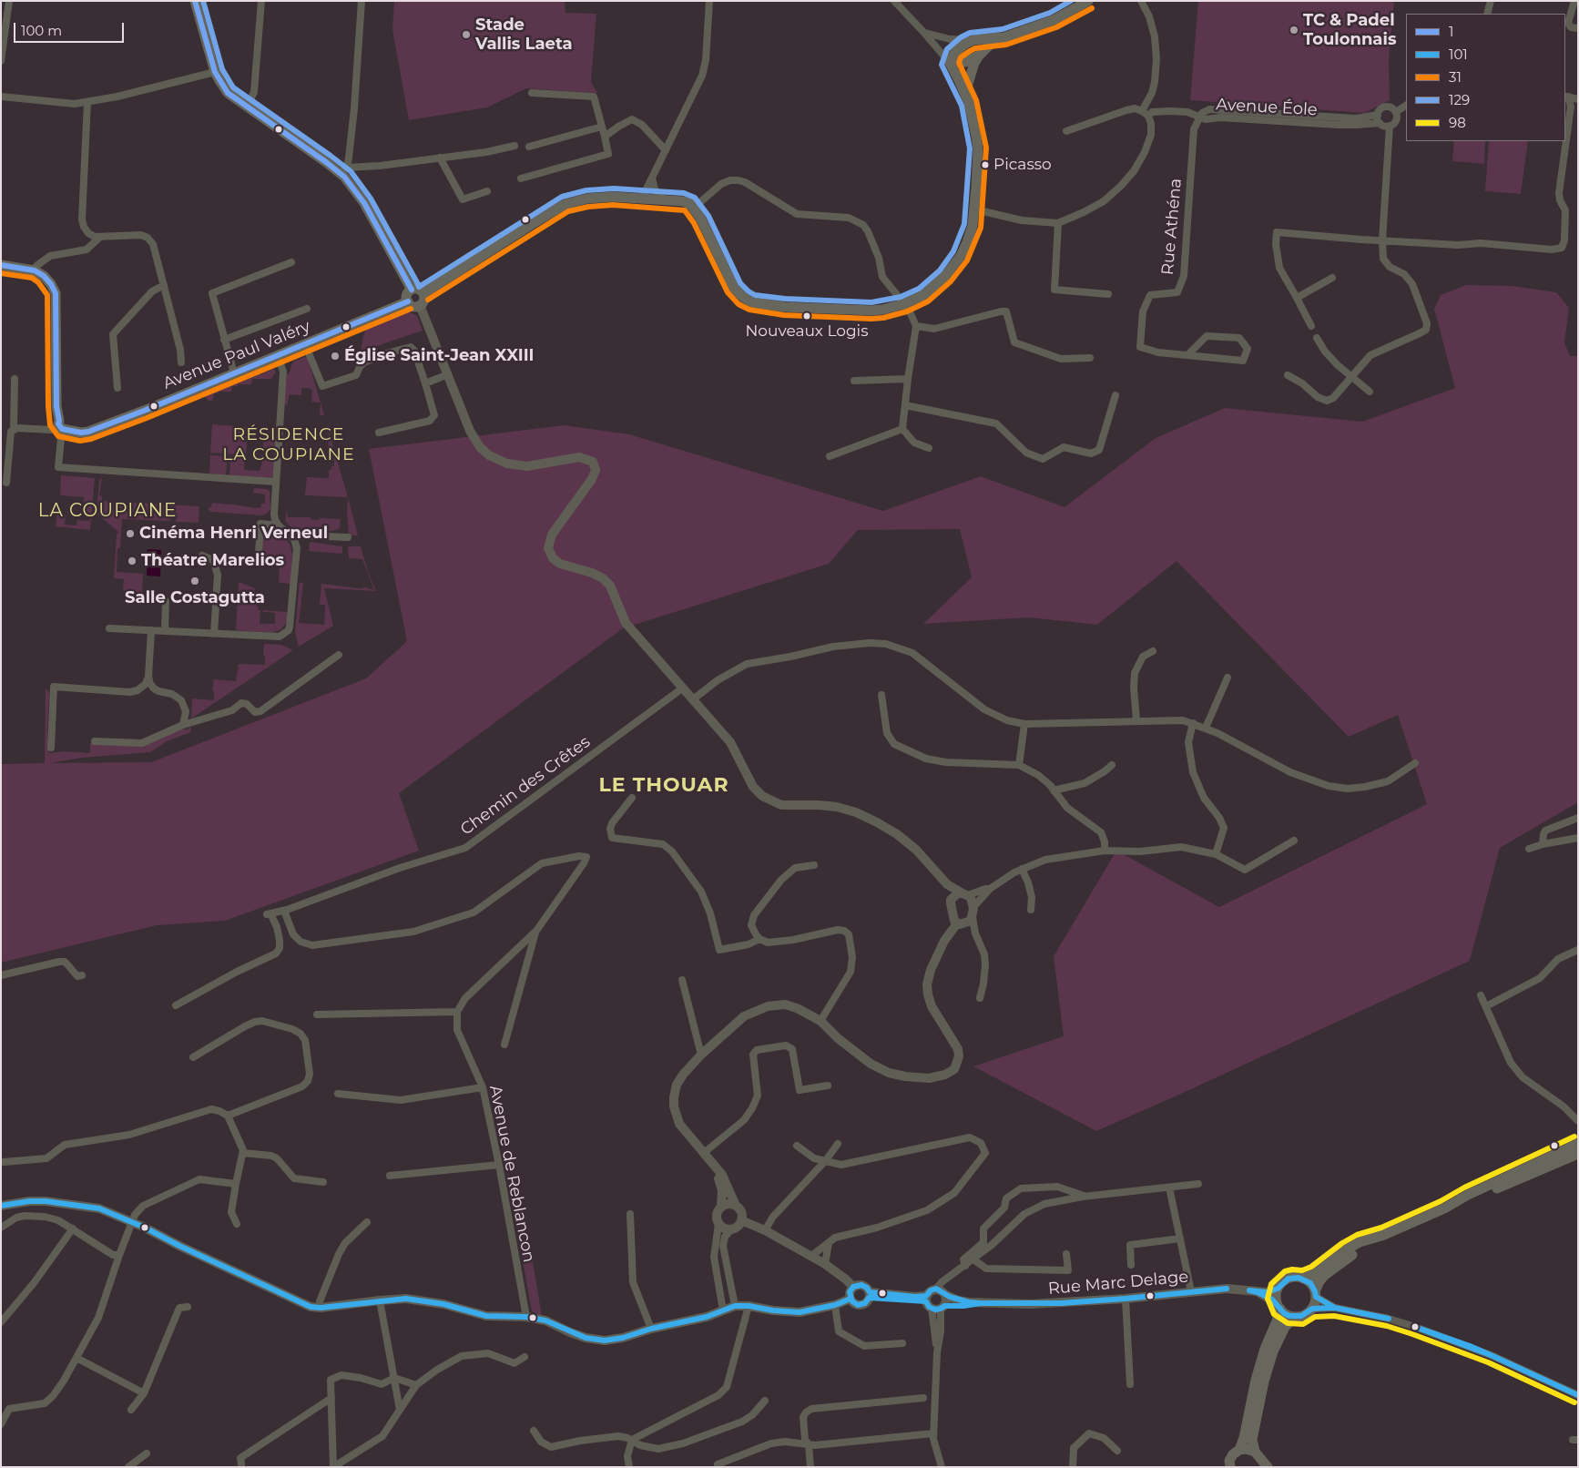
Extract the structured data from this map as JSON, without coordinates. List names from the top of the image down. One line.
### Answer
{"streets":{"main road":["Avenue Paul Valéry"],"street":["Avenue Éole","Rue Athéna","Chemin des Crêtes","Avenue de Reblancon","Rue Marc Delage"]},"crossings":[["Avenue Éole","Rue Athéna"]],"districts":["RÉSIDENCE LA COUPIANE","LA COUPIANE","LE THOUAR"],"places":["TC & Padel Toulonnais","Stade Vallis Laeta","Picasso","Nouveaux Logis","Église Saint-Jean XXIII","Cinéma Henri Verneul","Théatre Marelios","Salle Costagutta"],"lines":["transit line 1","transit line 129","transit line 31","transit line 98","transit line 101"],"legend":["1","101","31","129","98"],"scale_bar":"100 m"}
